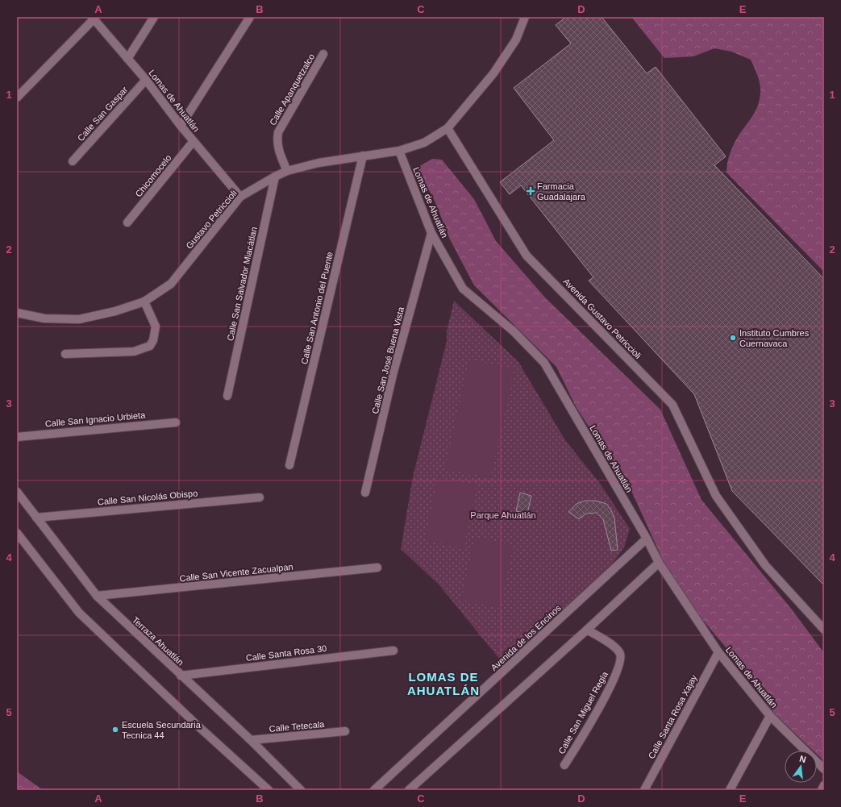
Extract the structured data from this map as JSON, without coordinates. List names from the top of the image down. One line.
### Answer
{"streets":{"street":["Calle Apanquetzalco","Lomas de Ahuatlán","Calle San Gaspar","Chicomocelo","Gustavo Petriccioli","Calle San Salvador Miacátlan","Calle San Antonio del Puente","Avenida Gustavo Petriccioli","Calle San José Buena Vista","Calle San Ignacio Urbieta","Calle San Nicolás Obispo","Calle San Vicente Zacualpan","Avenida de los Encinos","Terraza Ahuatlán","Calle Santa Rosa 30","Calle San Miguel Regla","Calle Santa Rosa Xajay","Calle Tetecala"]},"crossings":[["Calle Apanquetzalco","Gustavo Petriccioli"],["Lomas de Ahuatlán","Calle San Gaspar"],["Lomas de Ahuatlán","Chicomocelo"],["Lomas de Ahuatlán","Gustavo Petriccioli"],["Lomas de Ahuatlán","Calle San José Buena Vista"],["Lomas de Ahuatlán","Avenida de los Encinos"],["Lomas de Ahuatlán","Calle Santa Rosa Xajay"],["Gustavo Petriccioli","Calle San Salvador Miacátlan"],["Gustavo Petriccioli","Calle San Antonio del Puente"],["Gustavo Petriccioli","Avenida Gustavo Petriccioli"],["Calle San Nicolás Obispo","Terraza Ahuatlán"],["Calle San Vicente Zacualpan","Terraza Ahuatlán"],["Terraza Ahuatlán","Calle Santa Rosa 30"],["Terraza Ahuatlán","Calle Tetecala"]],"districts":["LOMAS DE AHUATLÁN"],"parks":["Parque Ahuatlán"],"places":{"health":["Farmacia Guadalajara"],"other":["Instituto Cumbres Cuernavaca","Escuela Secundaria Tecnica 44"]},"north":"top","grid":{"columns":["A","B","C","D","E"],"rows":["1","2","3","4","5"]}}
